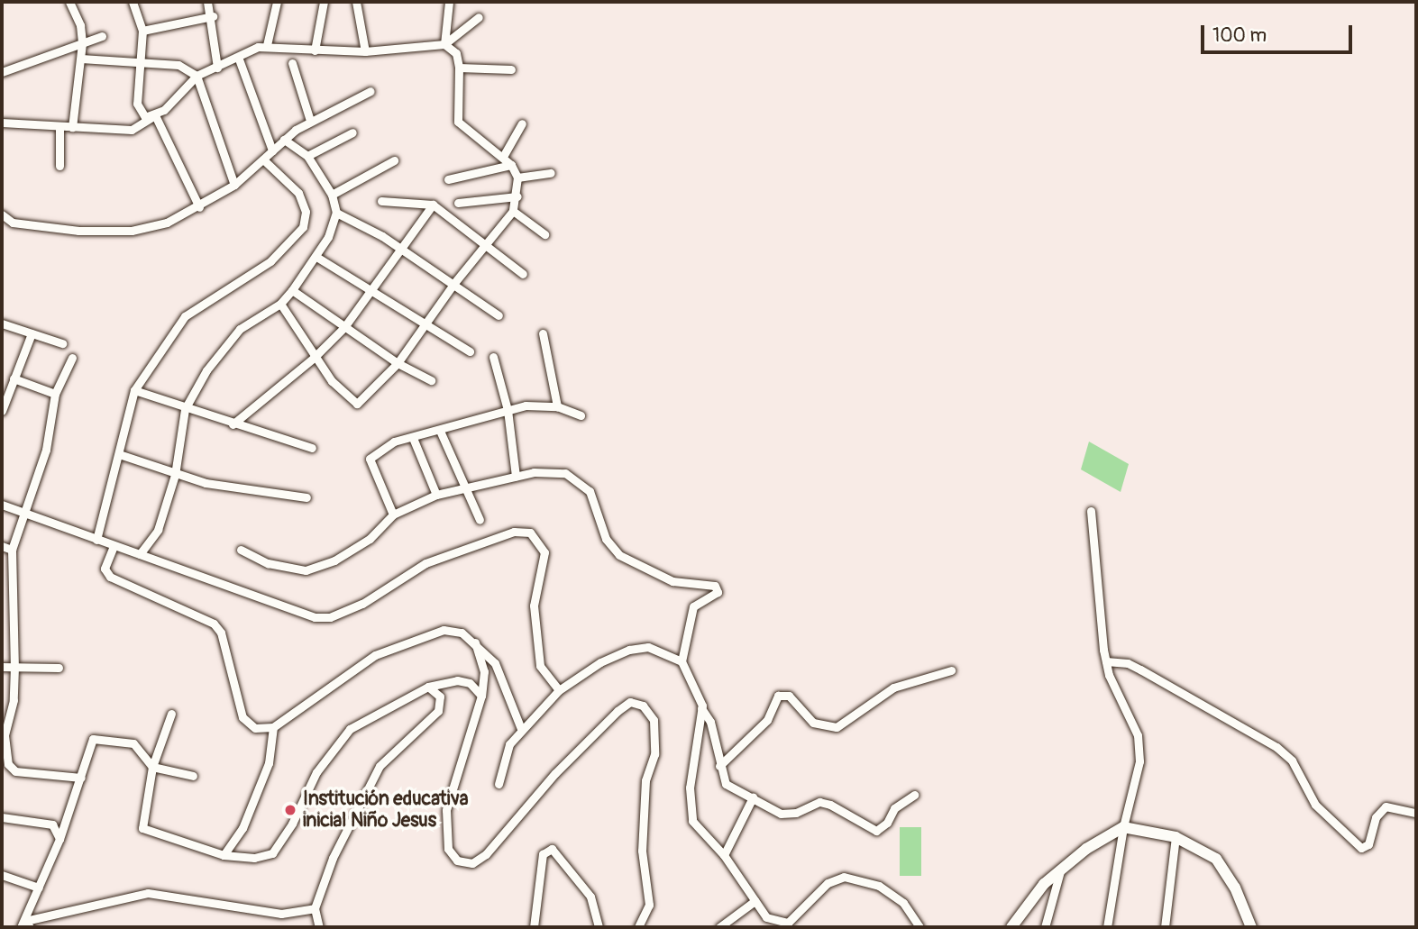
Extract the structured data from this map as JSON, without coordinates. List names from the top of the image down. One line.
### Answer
{"places":["Institución educativa inicial Niño Jesus"],"scale_bar":"100 m"}
